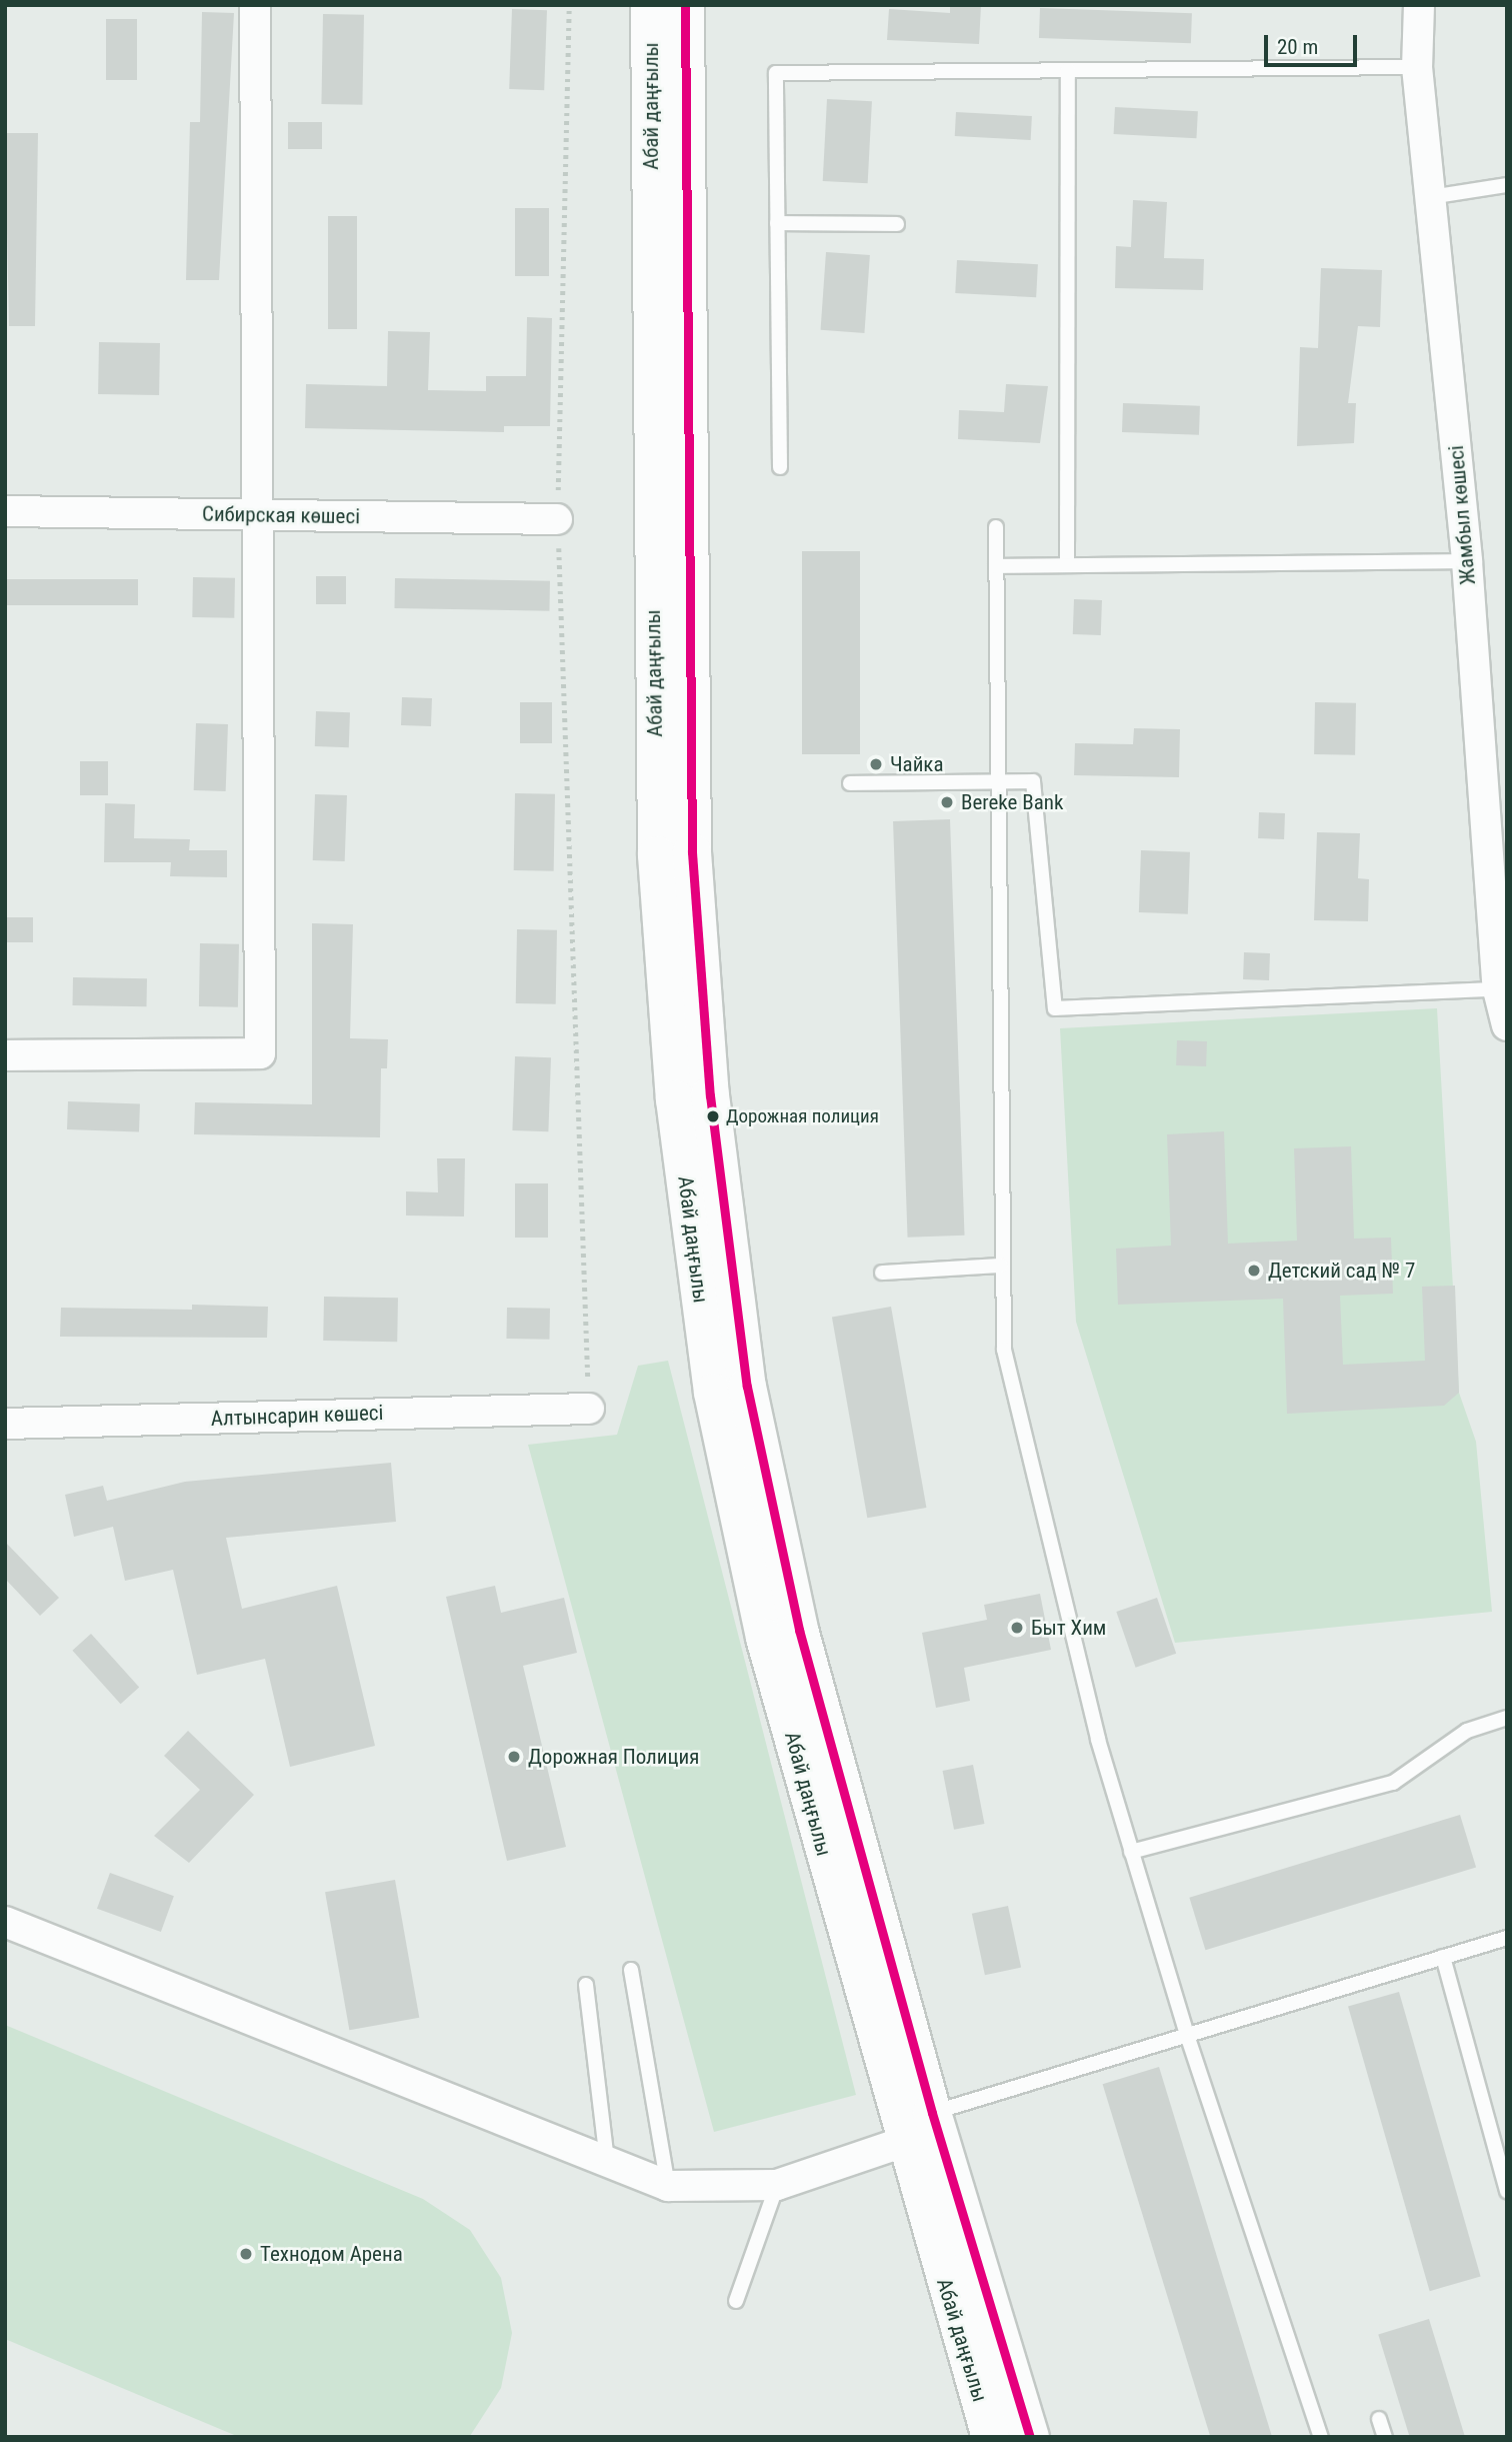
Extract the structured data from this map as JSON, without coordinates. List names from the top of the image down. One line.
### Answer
{"streets":{"main road":["Абай даңғылы"],"street":["Сибирская көшесі","Жамбыл көшесі","Алтынсарин көшесі"]},"places":["Чайка","Bereke Bank","Дорожная полиция","Детский сад № 7","Быт Хим","Дорожная Полиция","Технодом Арена"],"scale_bar":"20 m"}
